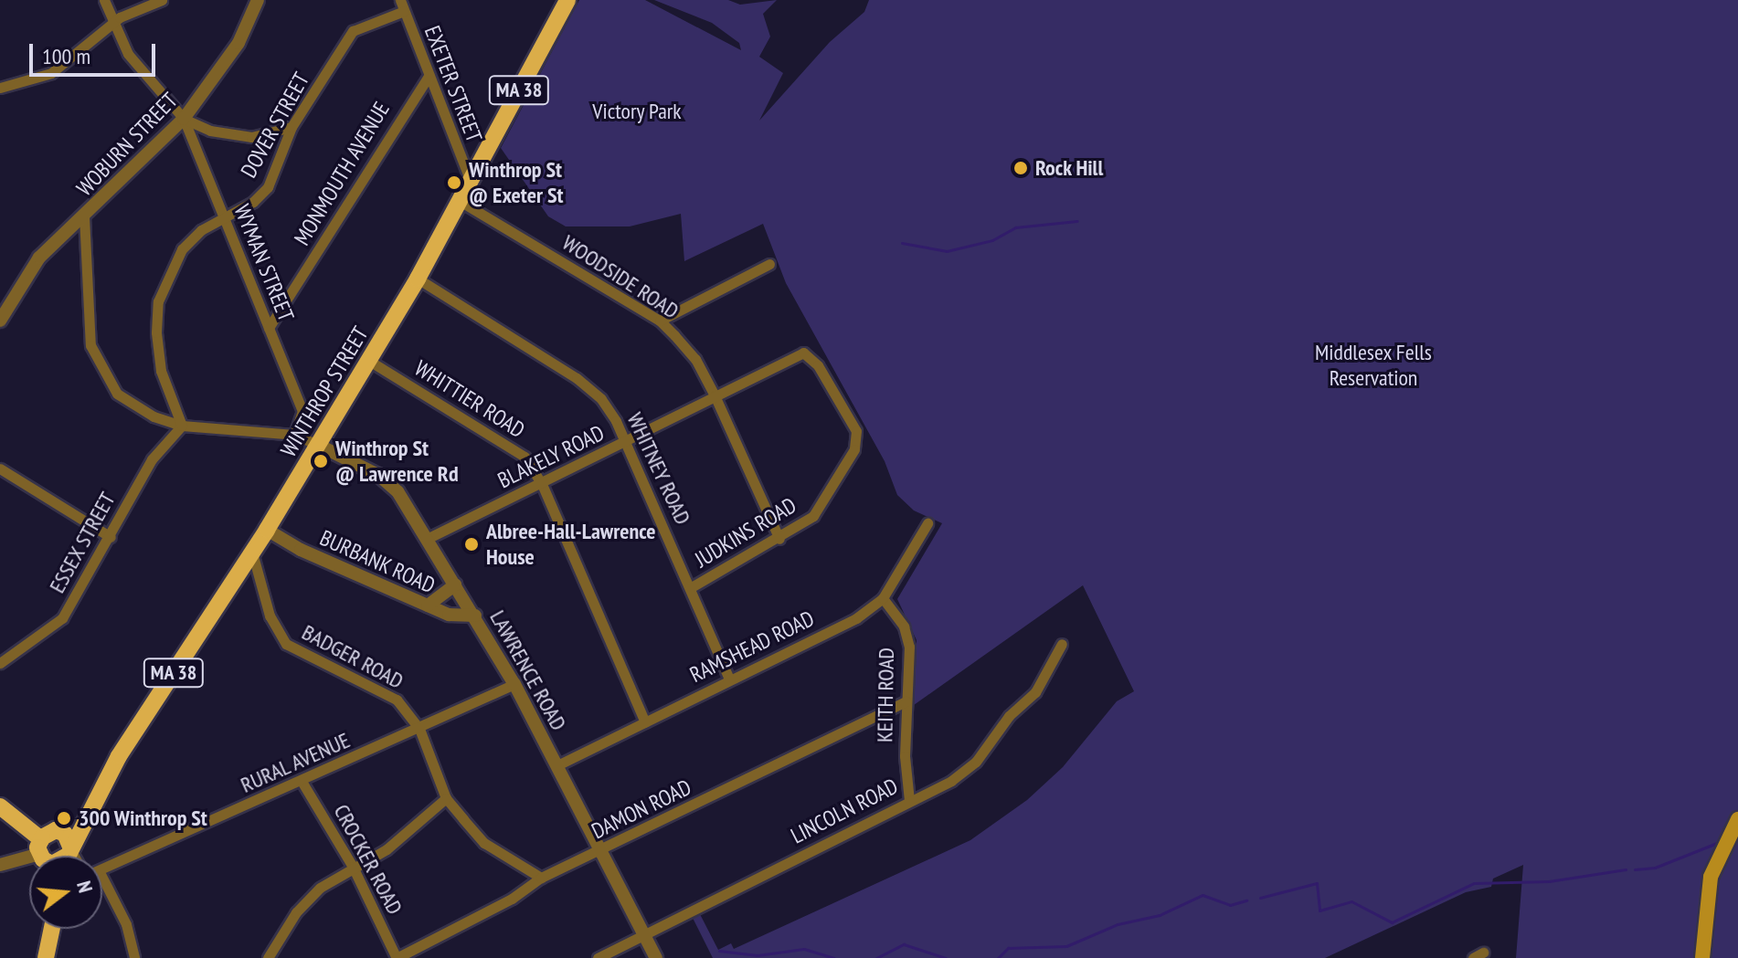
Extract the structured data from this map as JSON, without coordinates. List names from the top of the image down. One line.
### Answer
{"streets":{"main road":["MA 38","WINTHROP STREET"],"street":["EXETER STREET","DOVER STREET","WOBURN STREET","MONMOUTH AVENUE","WYMAN STREET","WOODSIDE ROAD","WHITTIER ROAD","BLAKELY ROAD","WHITNEY ROAD","JUDKINS ROAD","ESSEX STREET","BURBANK ROAD","RAMSHEAD ROAD","BADGER ROAD","LAWRENCE ROAD","KEITH ROAD","RURAL AVENUE","DAMON ROAD","LINCOLN ROAD","CROCKER ROAD"]},"crossings":[["EXETER STREET","DOVER STREET"],["EXETER STREET","MONMOUTH AVENUE"],["EXETER STREET","WINTHROP STREET"],["MA 38","WINTHROP STREET"],["DOVER STREET","WYMAN STREET"],["DOVER STREET","ESSEX STREET"],["WOBURN STREET","WYMAN STREET"],["MONMOUTH AVENUE","WYMAN STREET"],["WOODSIDE ROAD","WINTHROP STREET"],["WOODSIDE ROAD","BLAKELY ROAD"],["WOODSIDE ROAD","JUDKINS ROAD"],["WINTHROP STREET","WHITTIER ROAD"],["WINTHROP STREET","WHITNEY ROAD"],["WINTHROP STREET","BURBANK ROAD"],["WINTHROP STREET","BADGER ROAD"],["WINTHROP STREET","LAWRENCE ROAD"],["WHITTIER ROAD","BLAKELY ROAD"],["WHITTIER ROAD","RAMSHEAD ROAD"],["BLAKELY ROAD","WHITNEY ROAD"],["BLAKELY ROAD","JUDKINS ROAD"],["BLAKELY ROAD","LAWRENCE ROAD"],["WHITNEY ROAD","JUDKINS ROAD"],["WHITNEY ROAD","RAMSHEAD ROAD"],["BURBANK ROAD","LAWRENCE ROAD"],["RAMSHEAD ROAD","LAWRENCE ROAD"],["RAMSHEAD ROAD","KEITH ROAD"],["BADGER ROAD","RURAL AVENUE"],["BADGER ROAD","DAMON ROAD"],["LAWRENCE ROAD","RURAL AVENUE"],["LAWRENCE ROAD","DAMON ROAD"],["LAWRENCE ROAD","LINCOLN ROAD"],["KEITH ROAD","DAMON ROAD"],["KEITH ROAD","LINCOLN ROAD"],["RURAL AVENUE","CROCKER ROAD"],["DAMON ROAD","CROCKER ROAD"]],"parks":["Victory Park","Middlesex Fells Reservation"],"places":["Rock Hill","Winthrop St @ Exeter St","Winthrop St @ Lawrence Rd","Albree-Hall-Lawrence House","300 Winthrop St"],"scale_bar":"100 m","north":"right"}
